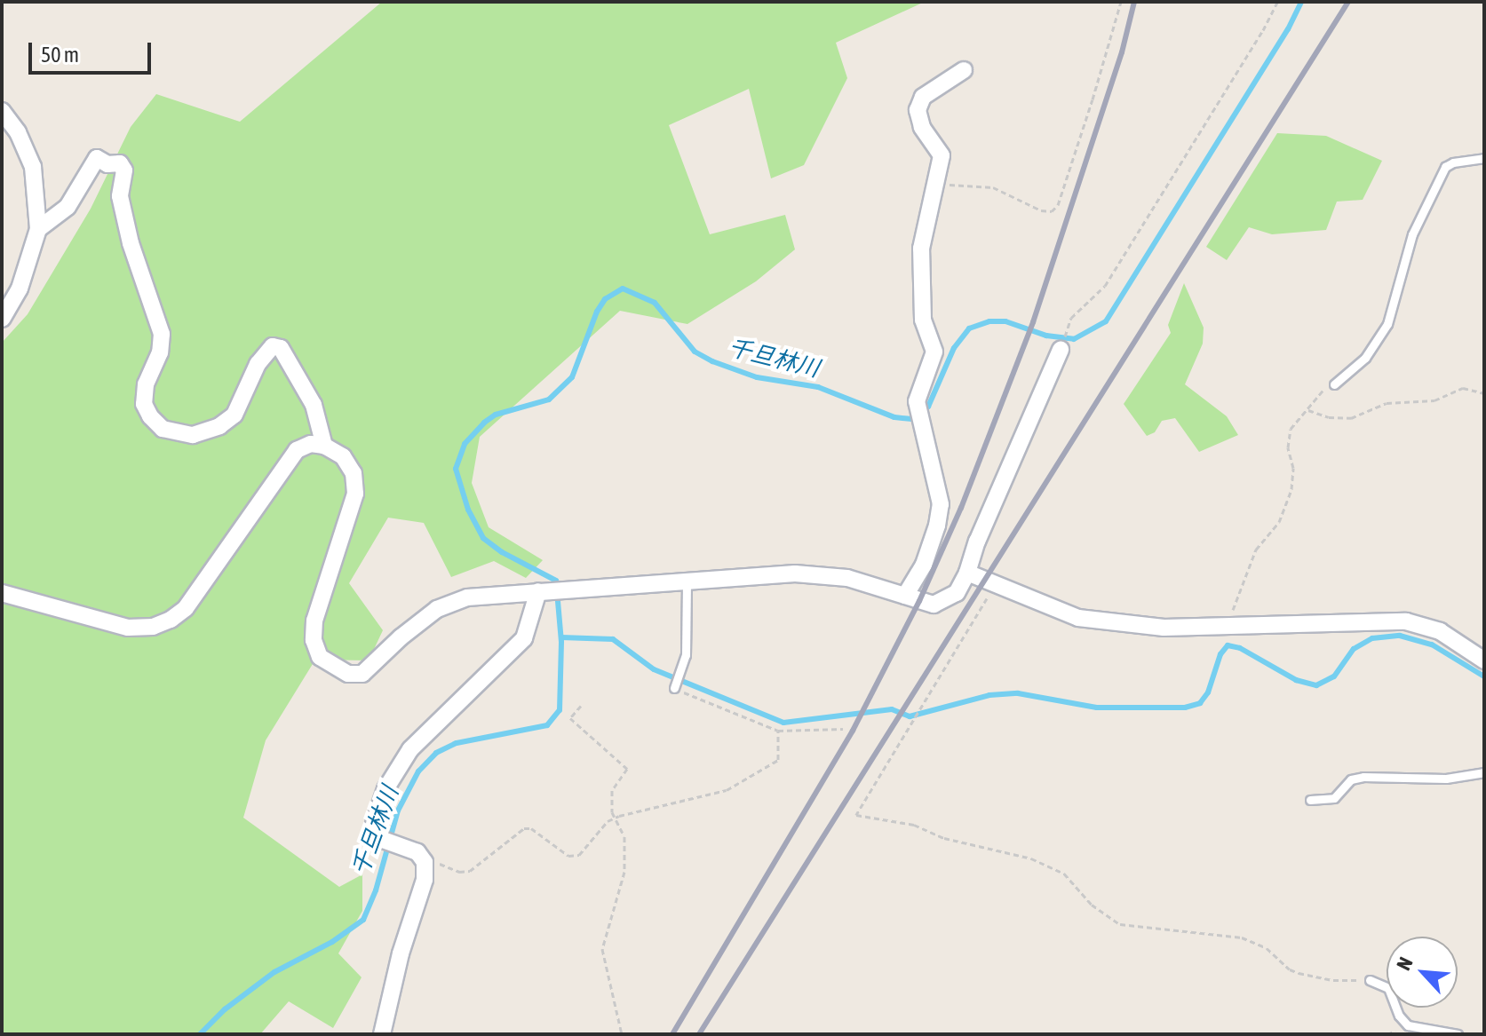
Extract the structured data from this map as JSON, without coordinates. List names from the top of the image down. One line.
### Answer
{"water":["千旦林川"],"scale_bar":"50 m","north":"top left"}
